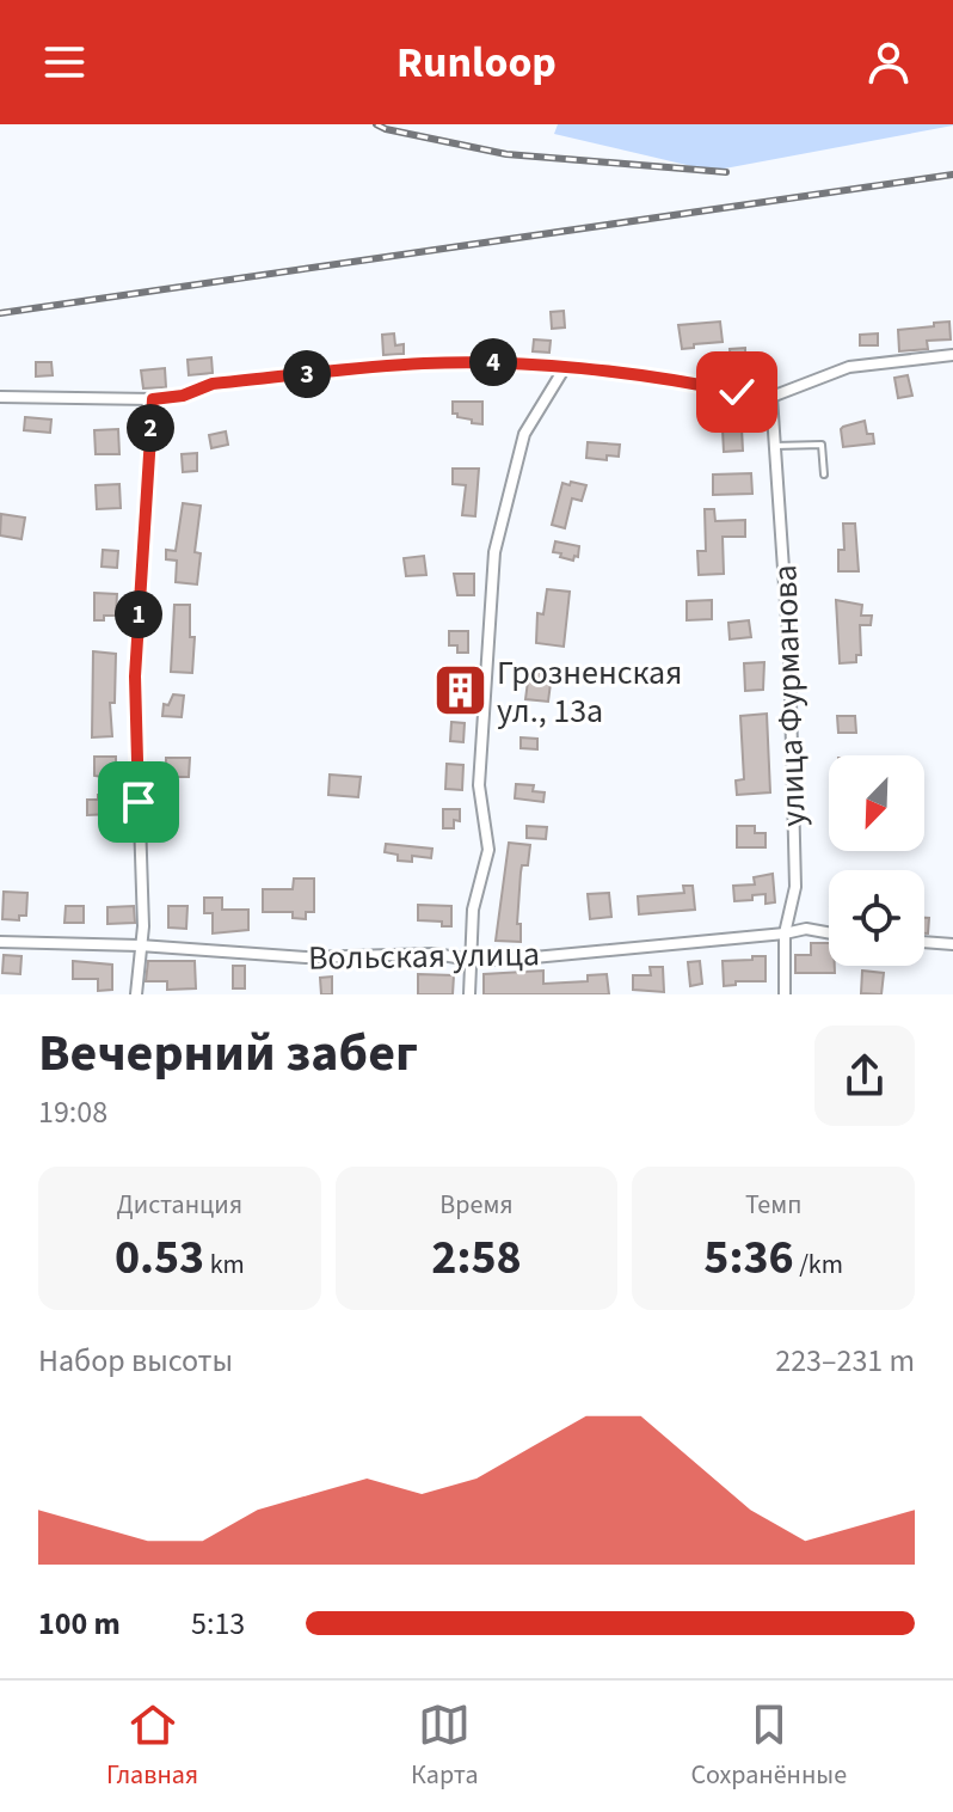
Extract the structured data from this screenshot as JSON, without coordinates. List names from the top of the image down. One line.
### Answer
{"streets":{"street":["улица Фурманова","Вольская улица"]},"crossings":[["улица Фурманова","Вольская улица"]],"places":{"building":["Грозненская ул., 13а"]},"north":"bottom left","page":{"header":"Runloop","pins":["4","3","2","1"],"heading":["Вечерний забег","19:08"],"stats":[["Дистанция","0.53 km"],["Время","2:58"],["Темп","5:36 /km"]],"chart":["Набор высоты","223–231 m"],"list":[{"name":"100 m","note":"5:13"}],"tabs":["Главная","Карта","Сохранённые"]}}
